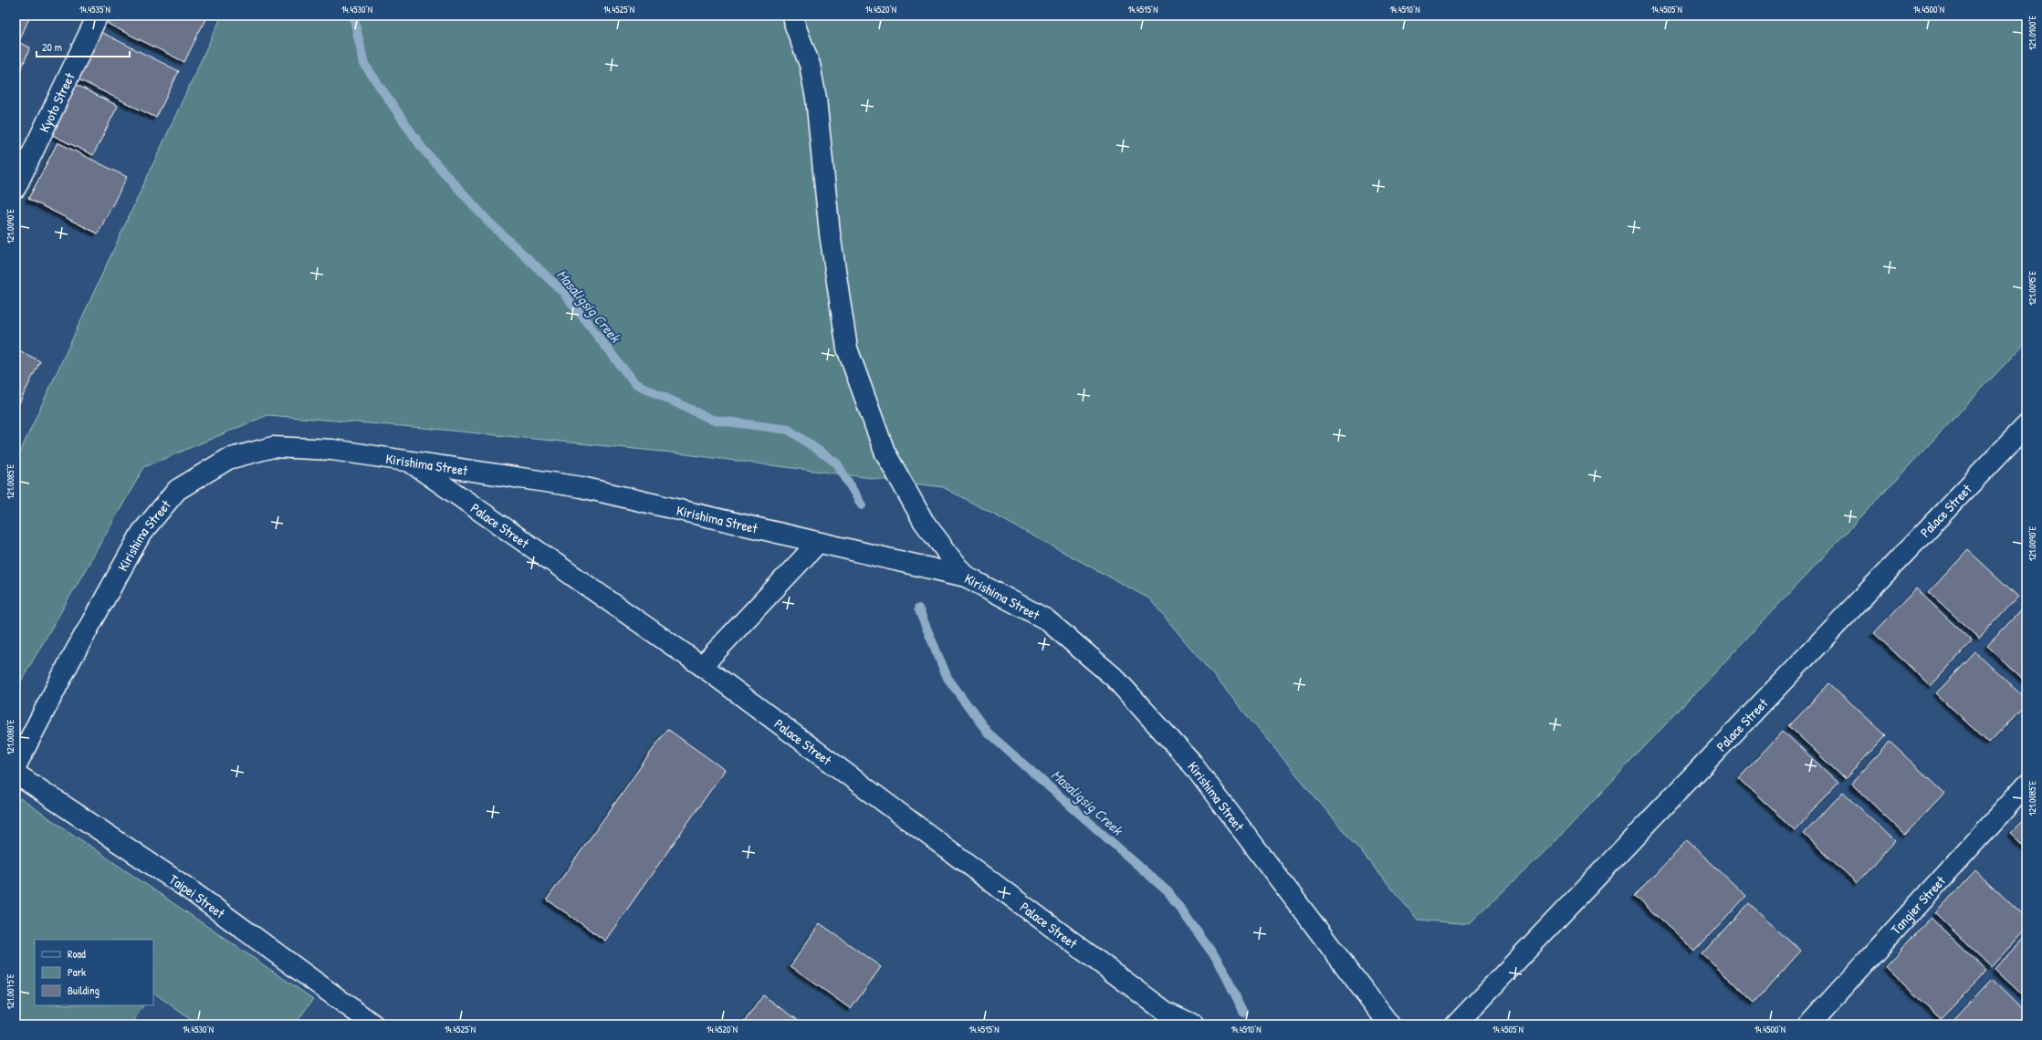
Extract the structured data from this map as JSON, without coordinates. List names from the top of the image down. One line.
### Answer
{"streets":{"street":["Kyoto Street","Kirishima Street","Palace Street","Taipei Street","Tangier Street"]},"crossings":[["Kirishima Street","Palace Street"]],"water":["Masaligsig Creek"],"legend":["Road","Park","Building"],"scale_bar":"20 m","coordinates":["14.4535°N","14.4530°N","14.4525°N","14.4520°N","14.4515°N","14.4510°N","14.4505°N","14.4500°N","121.0100°E","121.0090°E","121.0095°E","121.0085°E","121.0080°E","121.0075°E"]}
